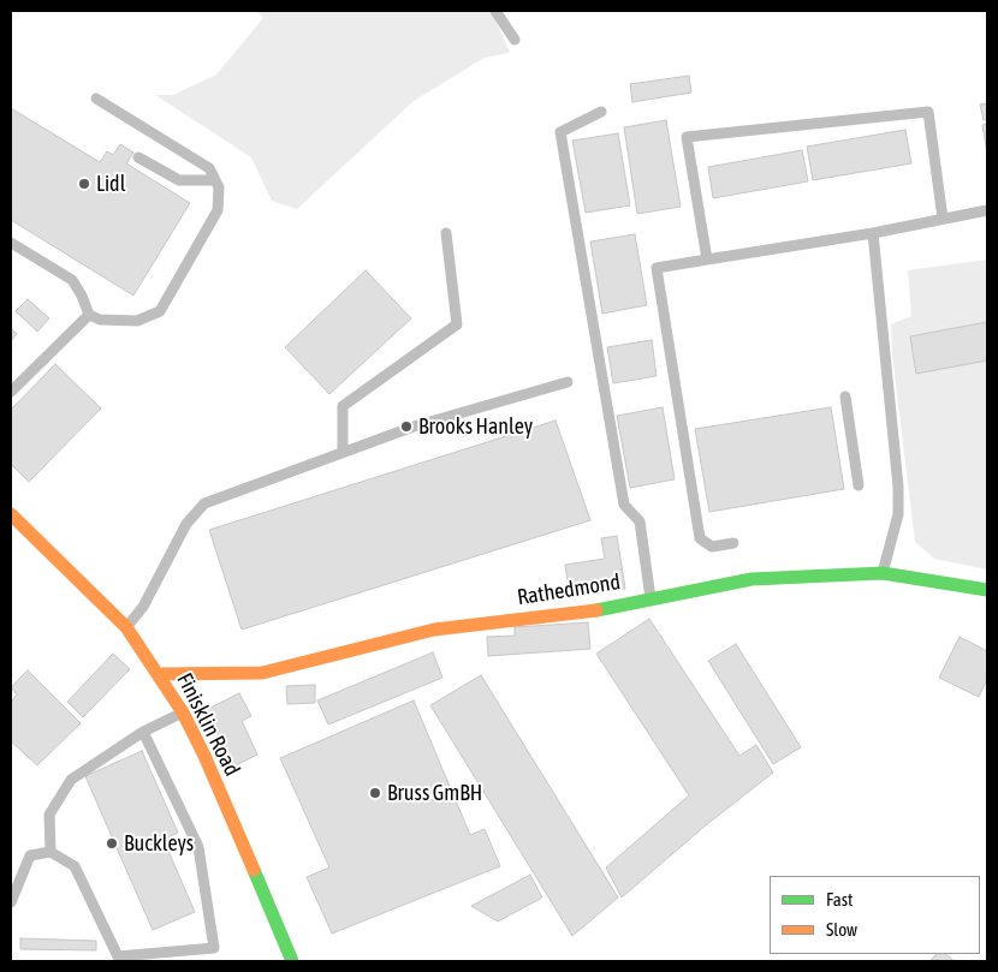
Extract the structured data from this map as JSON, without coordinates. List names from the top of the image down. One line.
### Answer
{"streets":{"street":["Rathedmond","Finisklin Road"]},"crossings":[["Rathedmond","Finisklin Road"]],"places":["Lidl","Brooks Hanley","Bruss GmBH","Buckleys"],"legend":["Fast","Slow"]}
